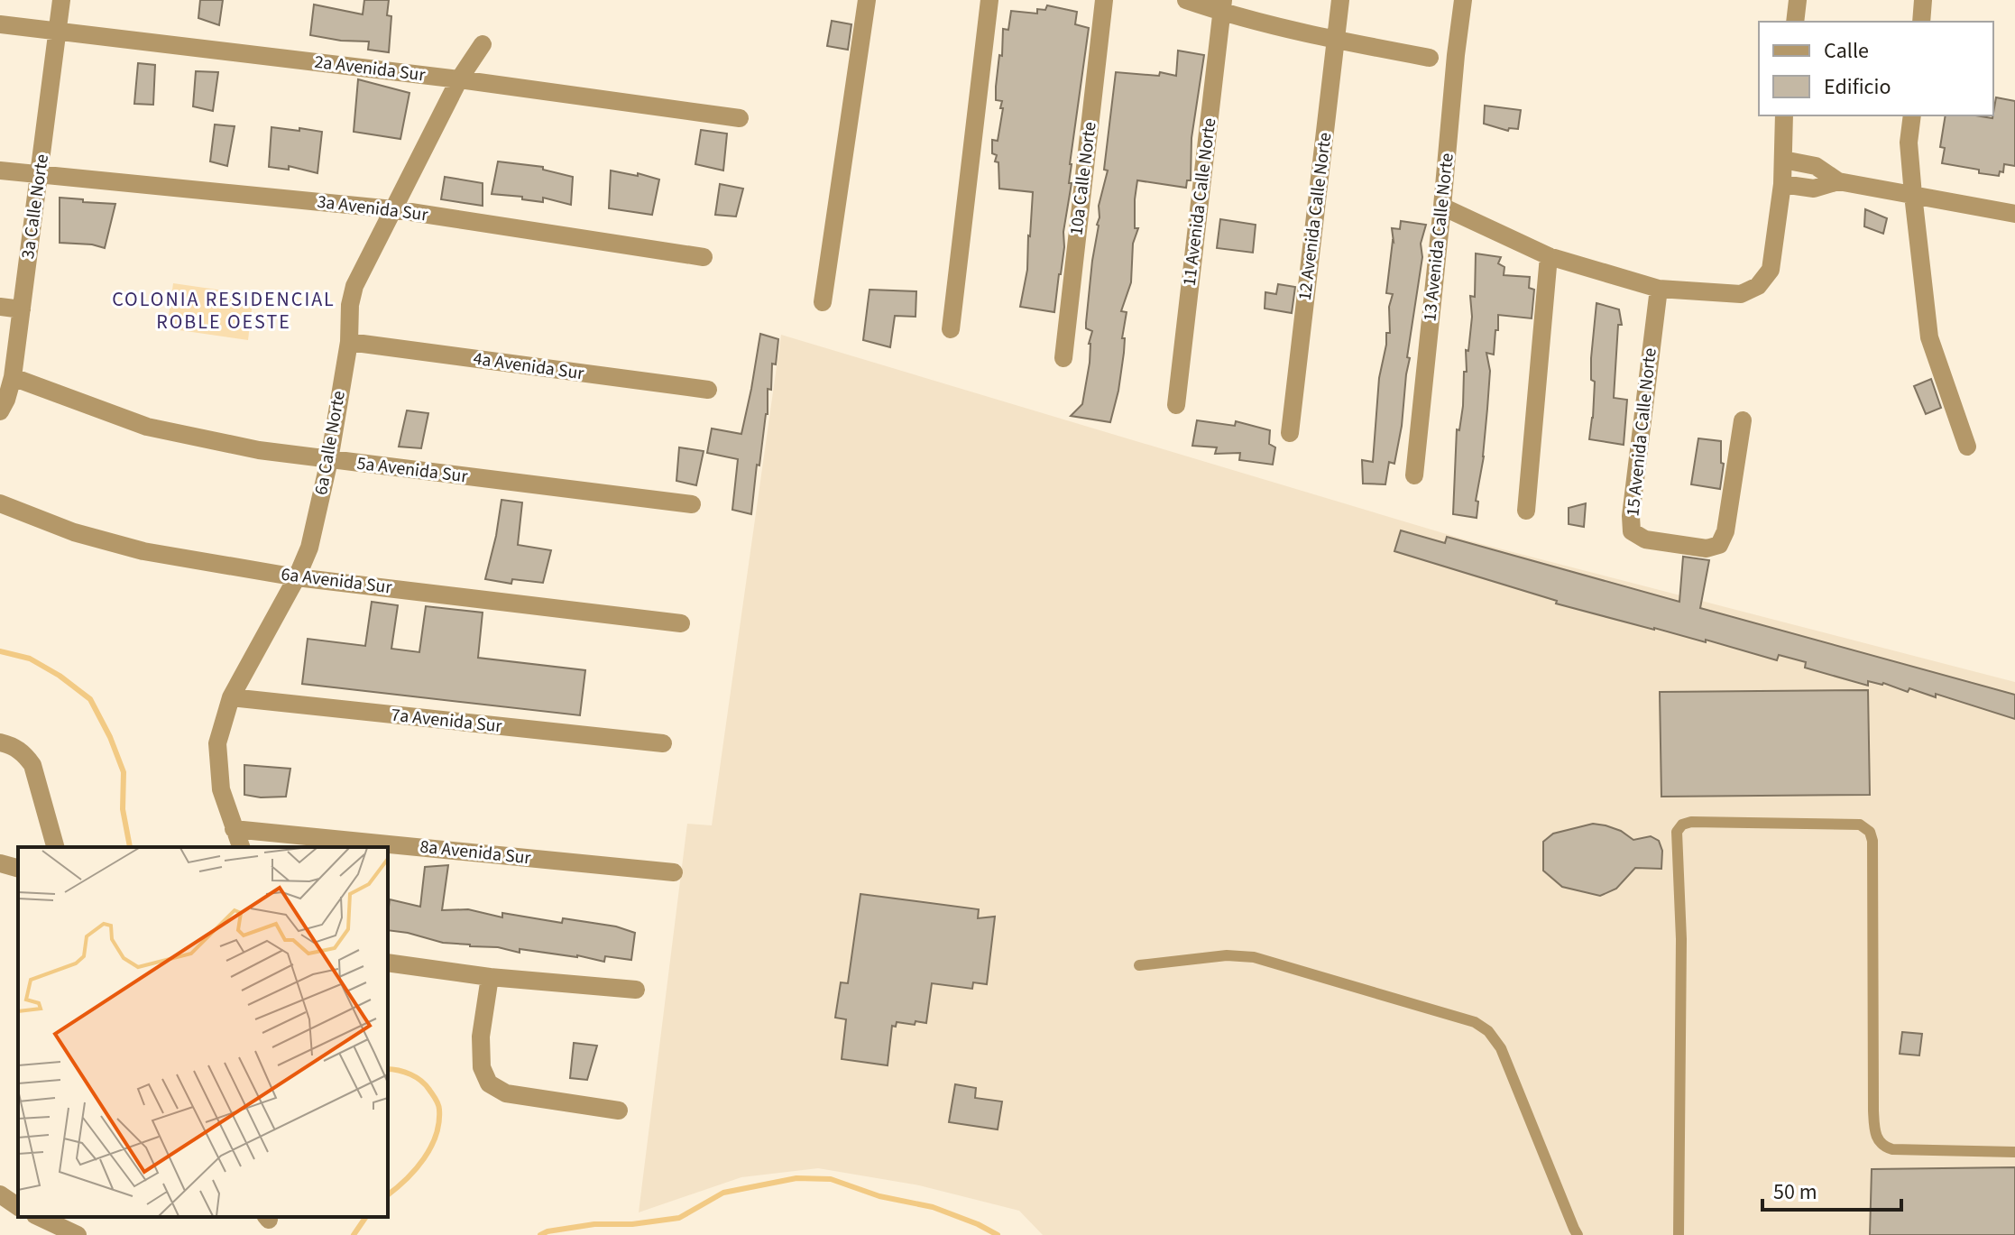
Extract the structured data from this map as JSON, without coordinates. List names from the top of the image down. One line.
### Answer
{"streets":{"street":["2a Avenida Sur","10a Calle Norte","11 Avenida Calle Norte","3a Calle Norte","3a Avenida Sur","12 Avenida Calle Norte","13 Avenida Calle Norte","4a Avenida Sur","15 Avenida Calle Norte","6a Calle Norte","5a Avenida Sur","6a Avenida Sur","7a Avenida Sur","8a Avenida Sur"]},"crossings":[["2a Avenida Sur","3a Calle Norte"],["2a Avenida Sur","6a Calle Norte"],["3a Calle Norte","3a Avenida Sur"],["3a Calle Norte","5a Avenida Sur"],["3a Avenida Sur","6a Calle Norte"],["4a Avenida Sur","6a Calle Norte"],["6a Calle Norte","5a Avenida Sur"],["6a Calle Norte","6a Avenida Sur"],["6a Calle Norte","7a Avenida Sur"],["6a Calle Norte","8a Avenida Sur"]],"districts":["COLONIA RESIDENCIAL ROBLE OESTE"],"legend":["Calle","Edificio"],"scale_bar":"50 m"}
